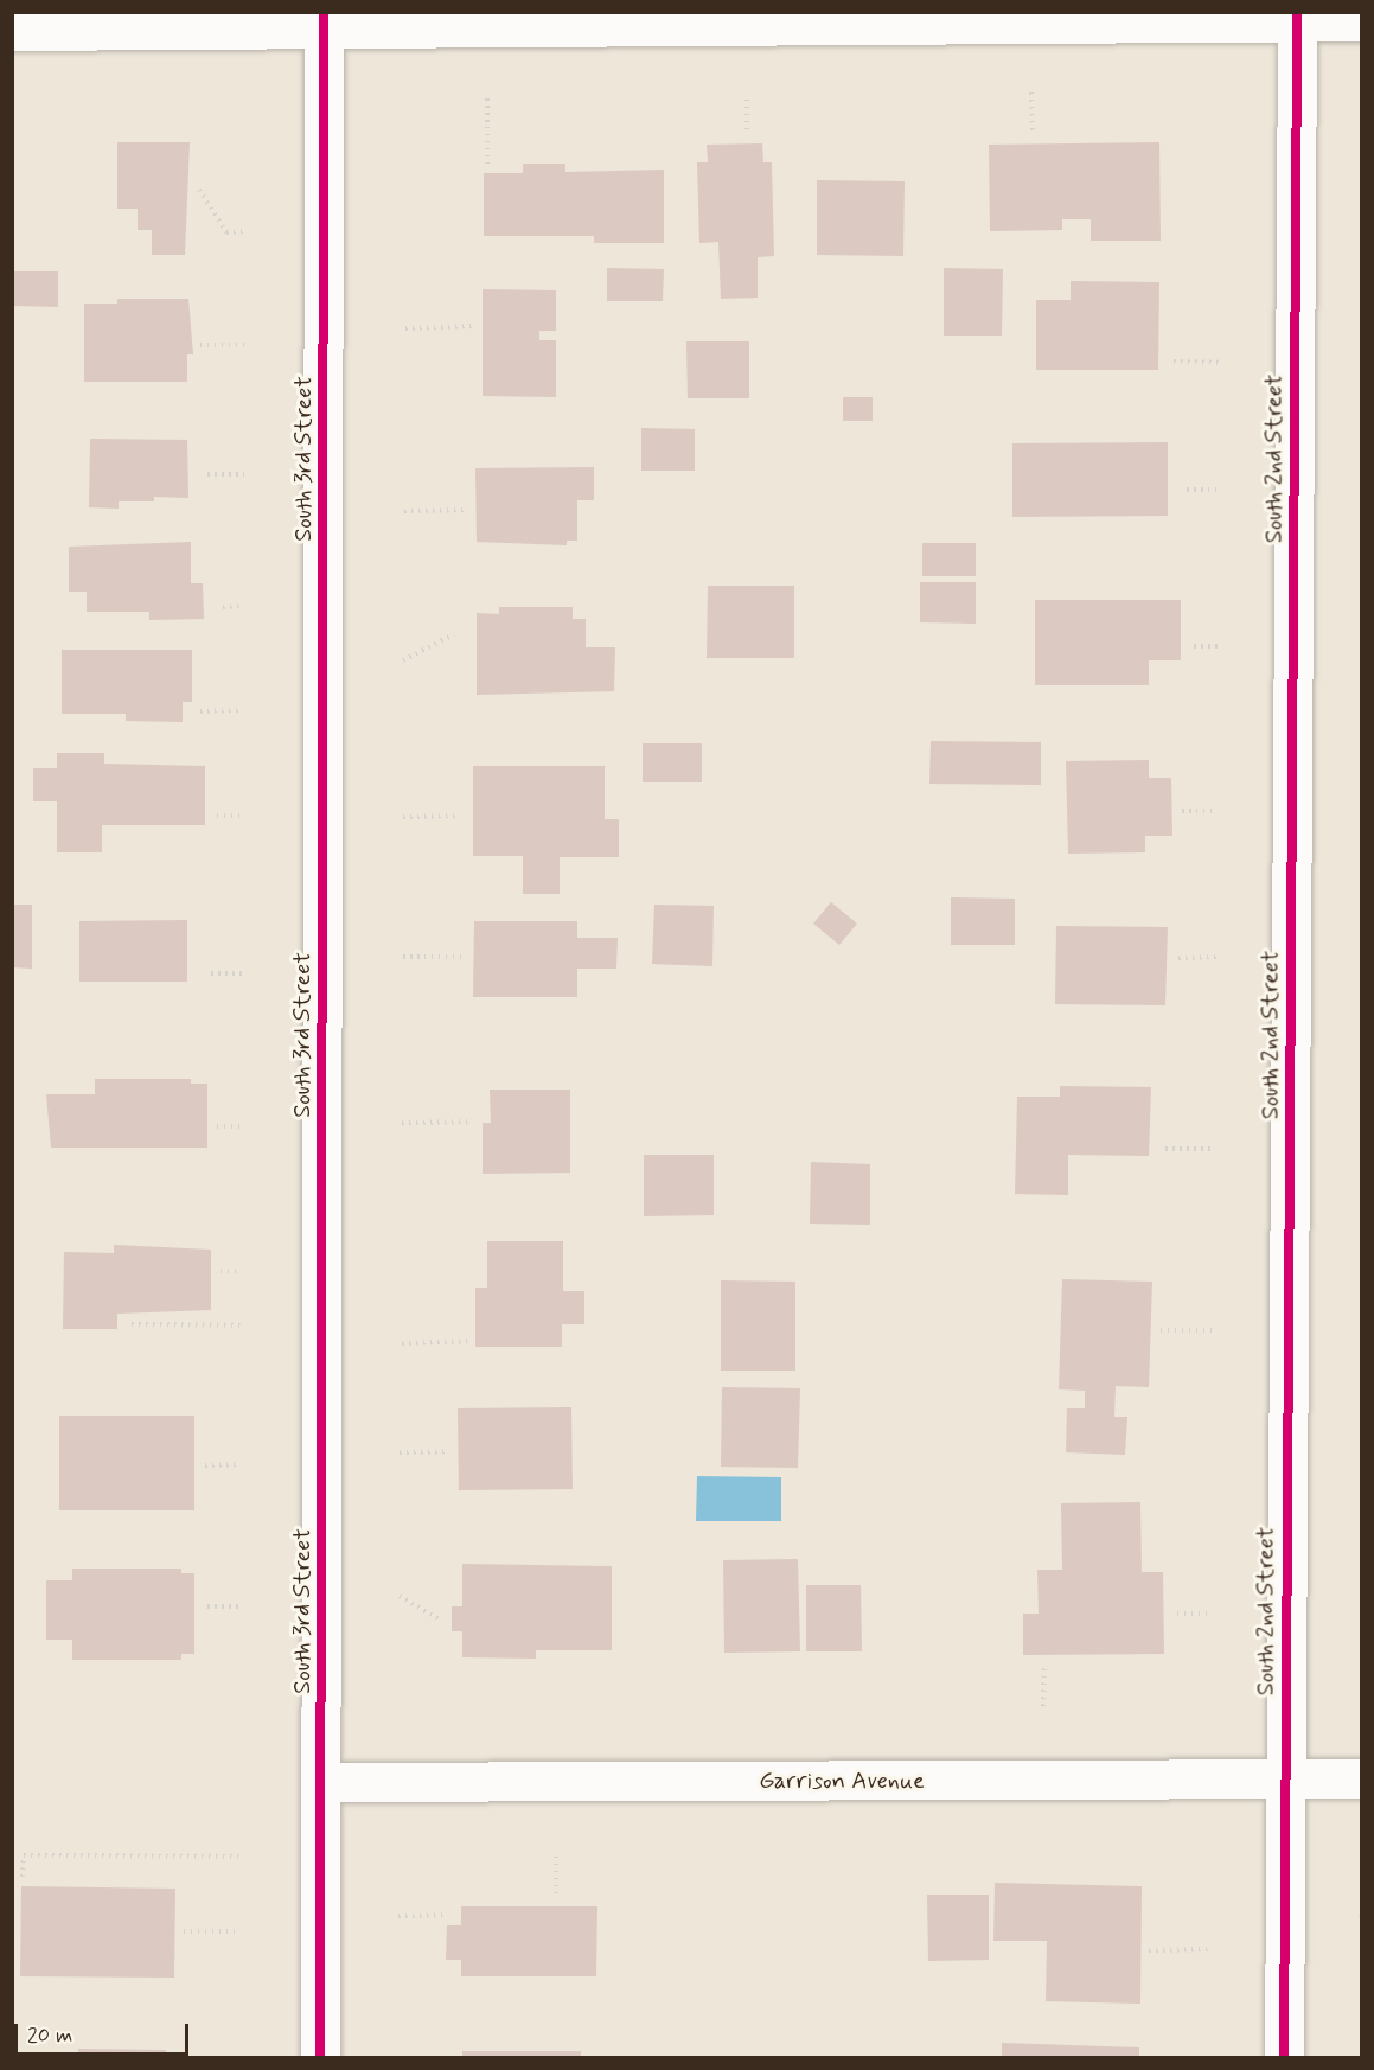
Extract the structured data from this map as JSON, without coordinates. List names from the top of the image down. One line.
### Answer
{"streets":{"street":["South 3rd Street","South 2nd Street","Garrison Avenue"]},"crossings":[["South 3rd Street","Garrison Avenue"],["South 2nd Street","Garrison Avenue"]],"scale_bar":"20 m"}
